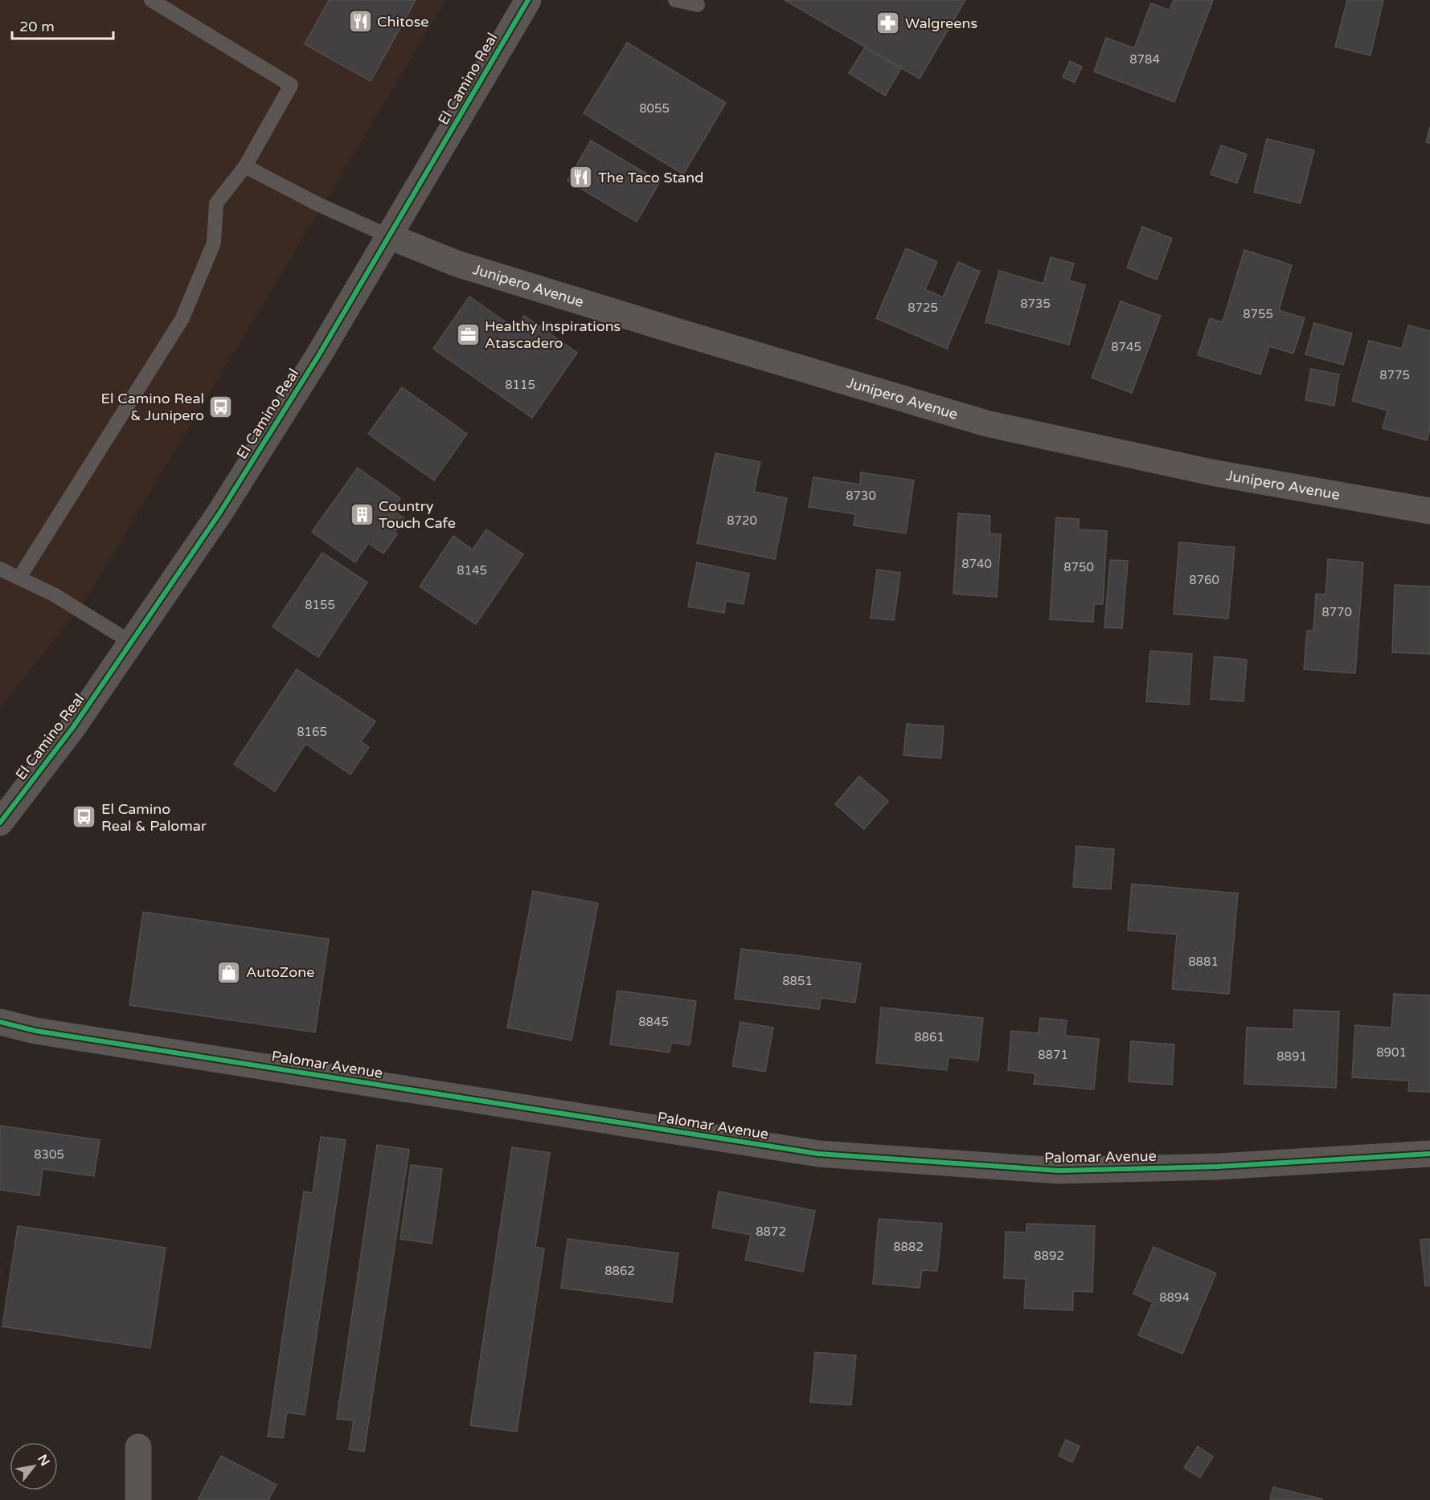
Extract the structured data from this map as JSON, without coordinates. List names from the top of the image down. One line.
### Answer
{"streets":{"street":["El Camino Real","Junipero Avenue","Palomar Avenue"]},"crossings":[["El Camino Real","Junipero Avenue"]],"places":{"restaurant":["Chitose","The Taco Stand"],"pharmacy":["Walgreens"],"office":["Healthy Inspirations Atascadero"],"bus stop":["El Camino Real & Junipero","El Camino Real & Palomar"],"building":["Country Touch Cafe"],"shop":["AutoZone"]},"house_numbers":["8784","8055","8735","8725","8755","8745","8775","8115","8730","8720","8740","8750","8145","8760","8155","8770","8165","8881","8851","8845","8861","8901","8871","8891","8305","8872","8882","8892","8862","8894"],"scale_bar":"20 m","north":"top right"}
